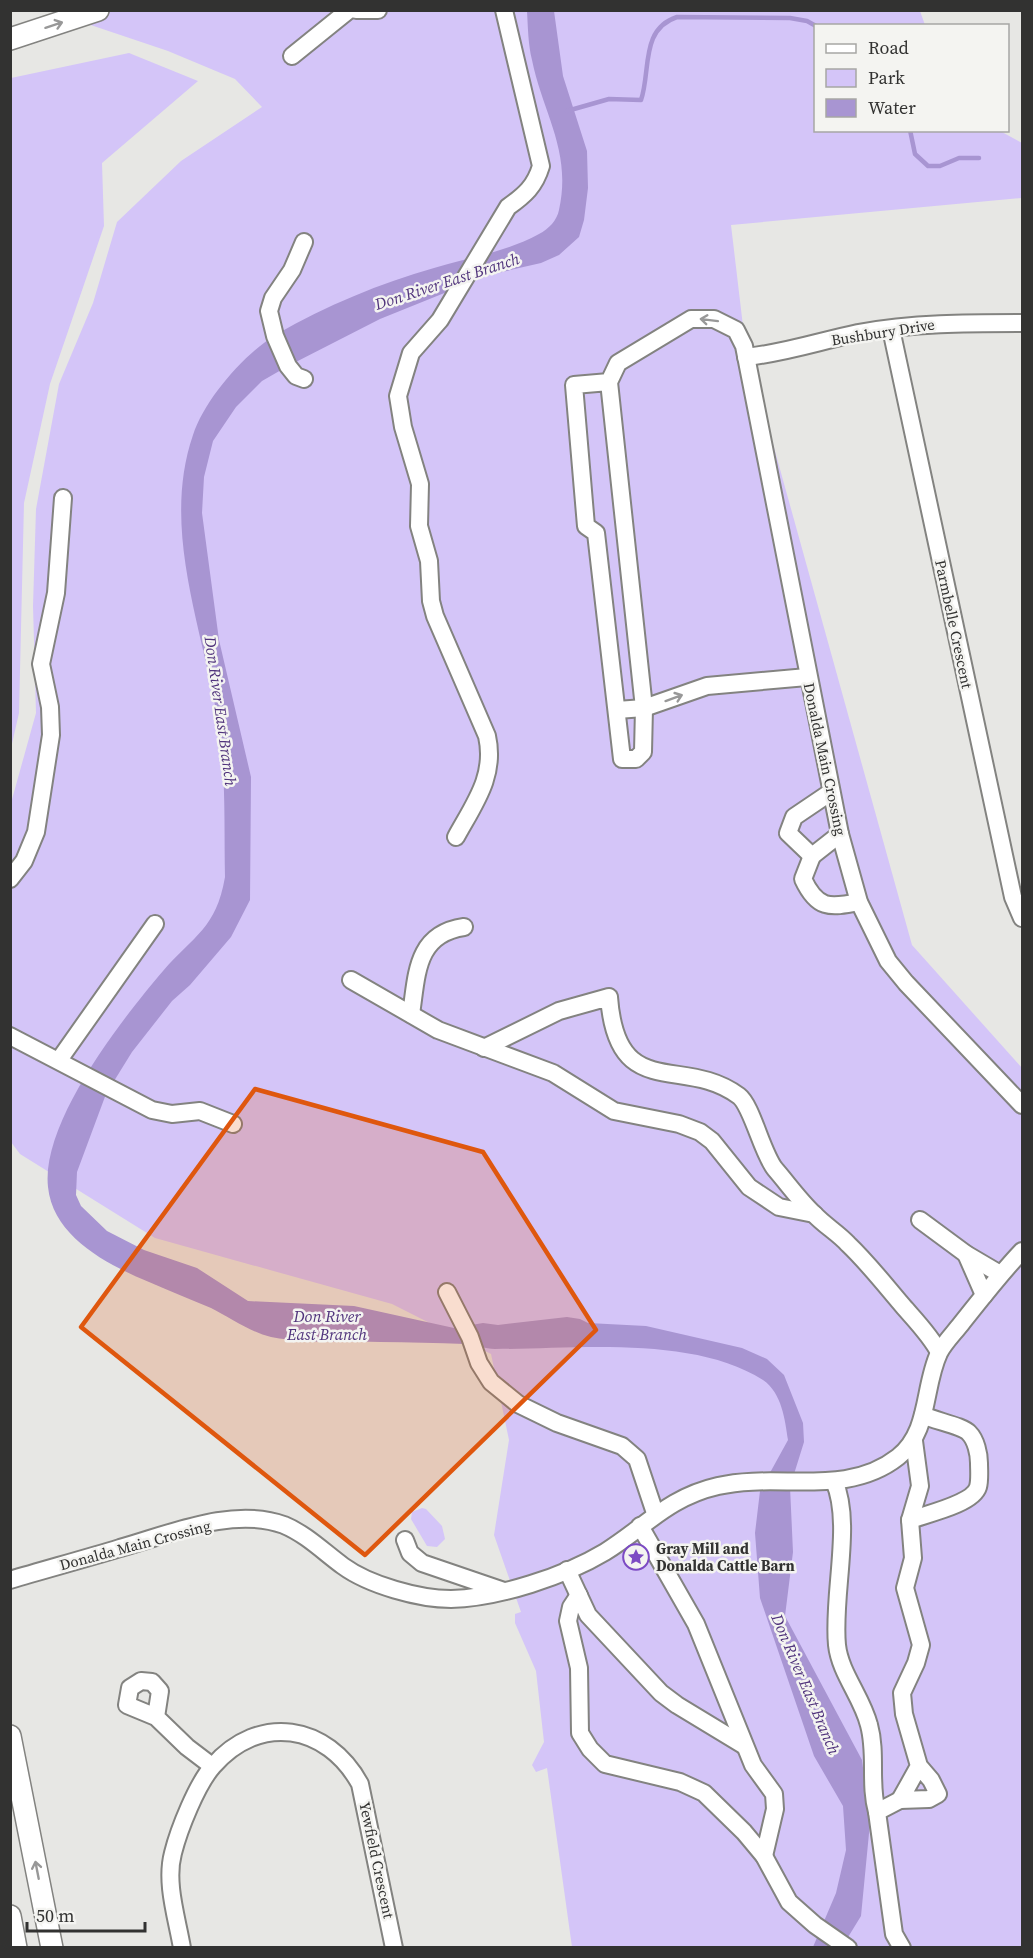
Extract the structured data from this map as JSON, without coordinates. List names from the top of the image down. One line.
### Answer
{"streets":{"street":["Bushbury Drive","Parmbelle Crescent","Donalda Main Crossing","Yewfield Crescent"]},"crossings":[["Bushbury Drive","Parmbelle Crescent"],["Bushbury Drive","Donalda Main Crossing"]],"water":["Don River East Branch"],"places":{"place":["Gray Mill and Donalda Cattle Barn"]},"legend":["Road","Park","Water"],"scale_bar":"50 m"}
